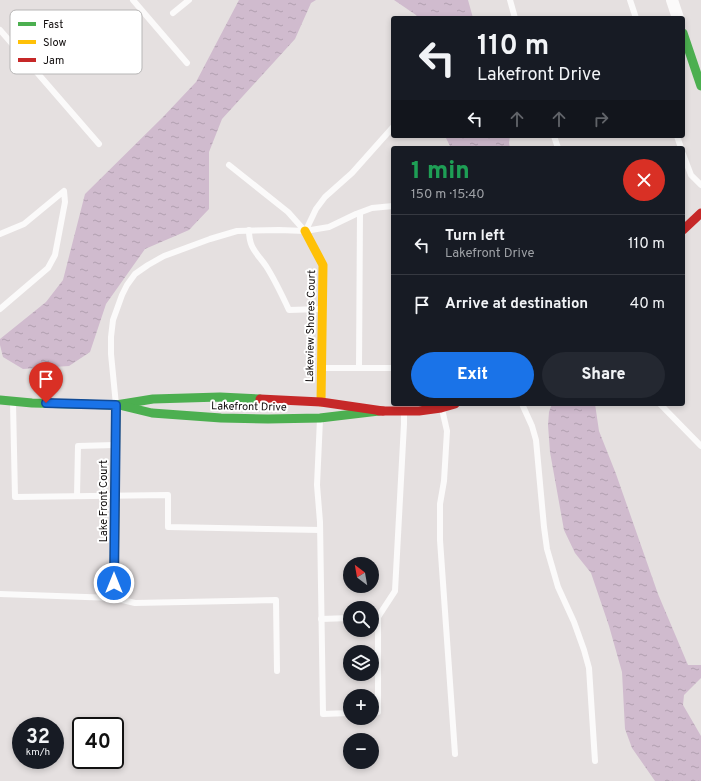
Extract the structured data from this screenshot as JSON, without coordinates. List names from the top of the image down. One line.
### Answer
{"streets":{"street":["Lakeview Shores Court","Lakefront Drive","Lake Front Court"]},"crossings":[["Lakeview Shores Court","Lakefront Drive"],["Lakefront Drive","Lake Front Court"]],"legend":["Fast","Slow","Jam"],"north":"top left","page":{"turn":["110 m","Lakefront Drive"],"heading":["1 min","150 m · 15:40"],"list":[{"name":"Turn left","note":"Lakefront Drive","value":"110 m"},{"name":"Arrive at destination","value":"40 m"}],"buttons":["Exit","Share"],"map_buttons":["+","−"],"speed":"32 km/h","limit":"40"}}
